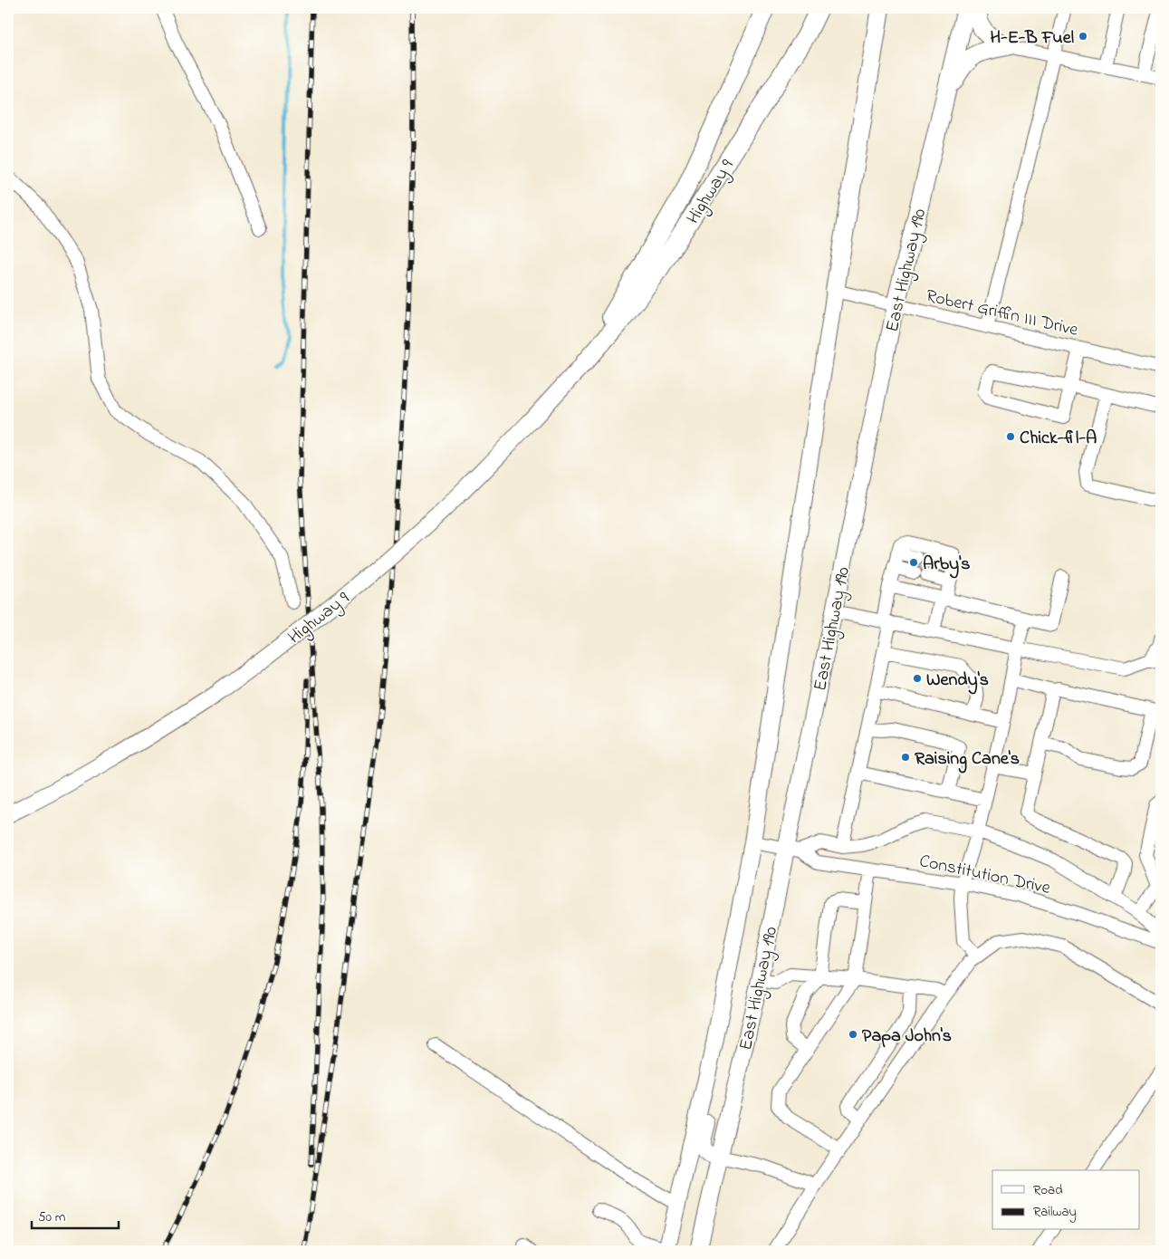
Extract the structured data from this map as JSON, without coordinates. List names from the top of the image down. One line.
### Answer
{"streets":{"highway":["Highway 9","East Highway 190"],"street":["Robert Griffin III Drive","Constitution Drive"]},"crossings":[["East Highway 190","Robert Griffin III Drive"],["East Highway 190","Constitution Drive"]],"places":["H-E-B Fuel","Chick-fil-A","Arby's","Wendy's","Raising Cane's","Papa John's"],"legend":["Road","Railway"],"scale_bar":"50 m"}
